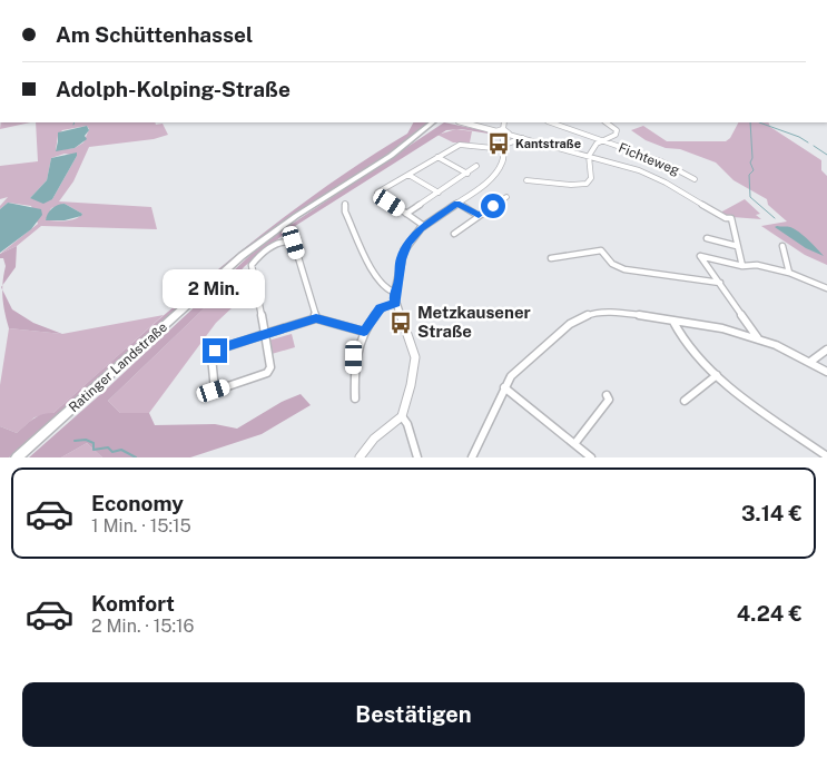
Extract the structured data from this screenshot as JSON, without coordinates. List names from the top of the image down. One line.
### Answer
{"streets":{"main road":["Ratinger Landstraße"],"street":["Fichteweg"]},"places":{"bus stop":["Kantstraße","Metzkausener Straße"]},"page":{"banner":["Am Schüttenhassel","Adolph-Kolping-Straße"],"bubble":"2 Min.","list":[{"name":"Economy","note":"1 Min. · 15:15","value":"3.14 €"},{"name":"Komfort","note":"2 Min. · 15:16","value":"4.24 €"}],"buttons":"Bestätigen"}}
